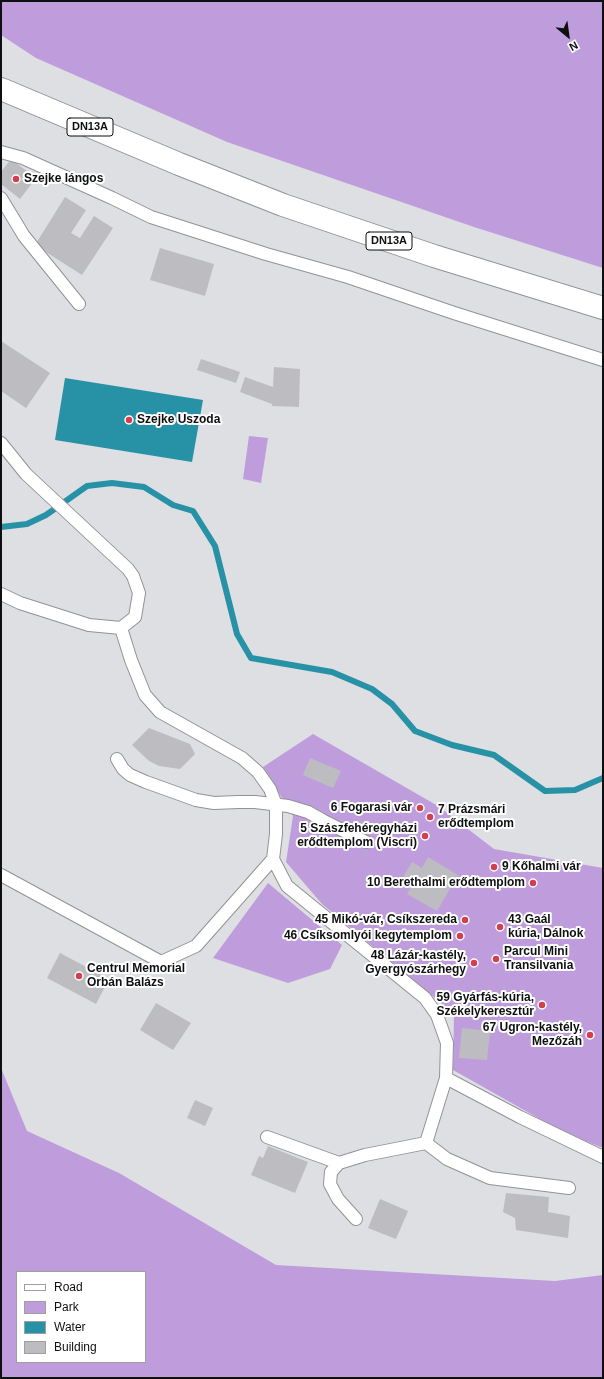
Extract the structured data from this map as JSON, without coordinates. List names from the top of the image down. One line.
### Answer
{"streets":{"main road":["DN13A"]},"places":["Szejke lángos","Szejke Uszoda","6 Fogarasi vár","7 Prázsmári erődtemplom","5 Szászfehéregyházi erődtemplom (Viscri)","9 Kőhalmi vár","10 Berethalmi erődtemplom","45 Mikó-vár, Csíkszereda","43 Gaál kúria, Dálnok","46 Csíksomlyói kegytemplom","Parcul Mini Transilvania","48 Lázár-kastély, Gyergyószárhegy","Centrul Memorial Orbán Balázs","59 Gyárfás-kúria, Székelykeresztúr","67 Ugron-kastély, Mezőzáh"],"legend":["Road","Park","Water","Building"],"north":"bottom right"}
